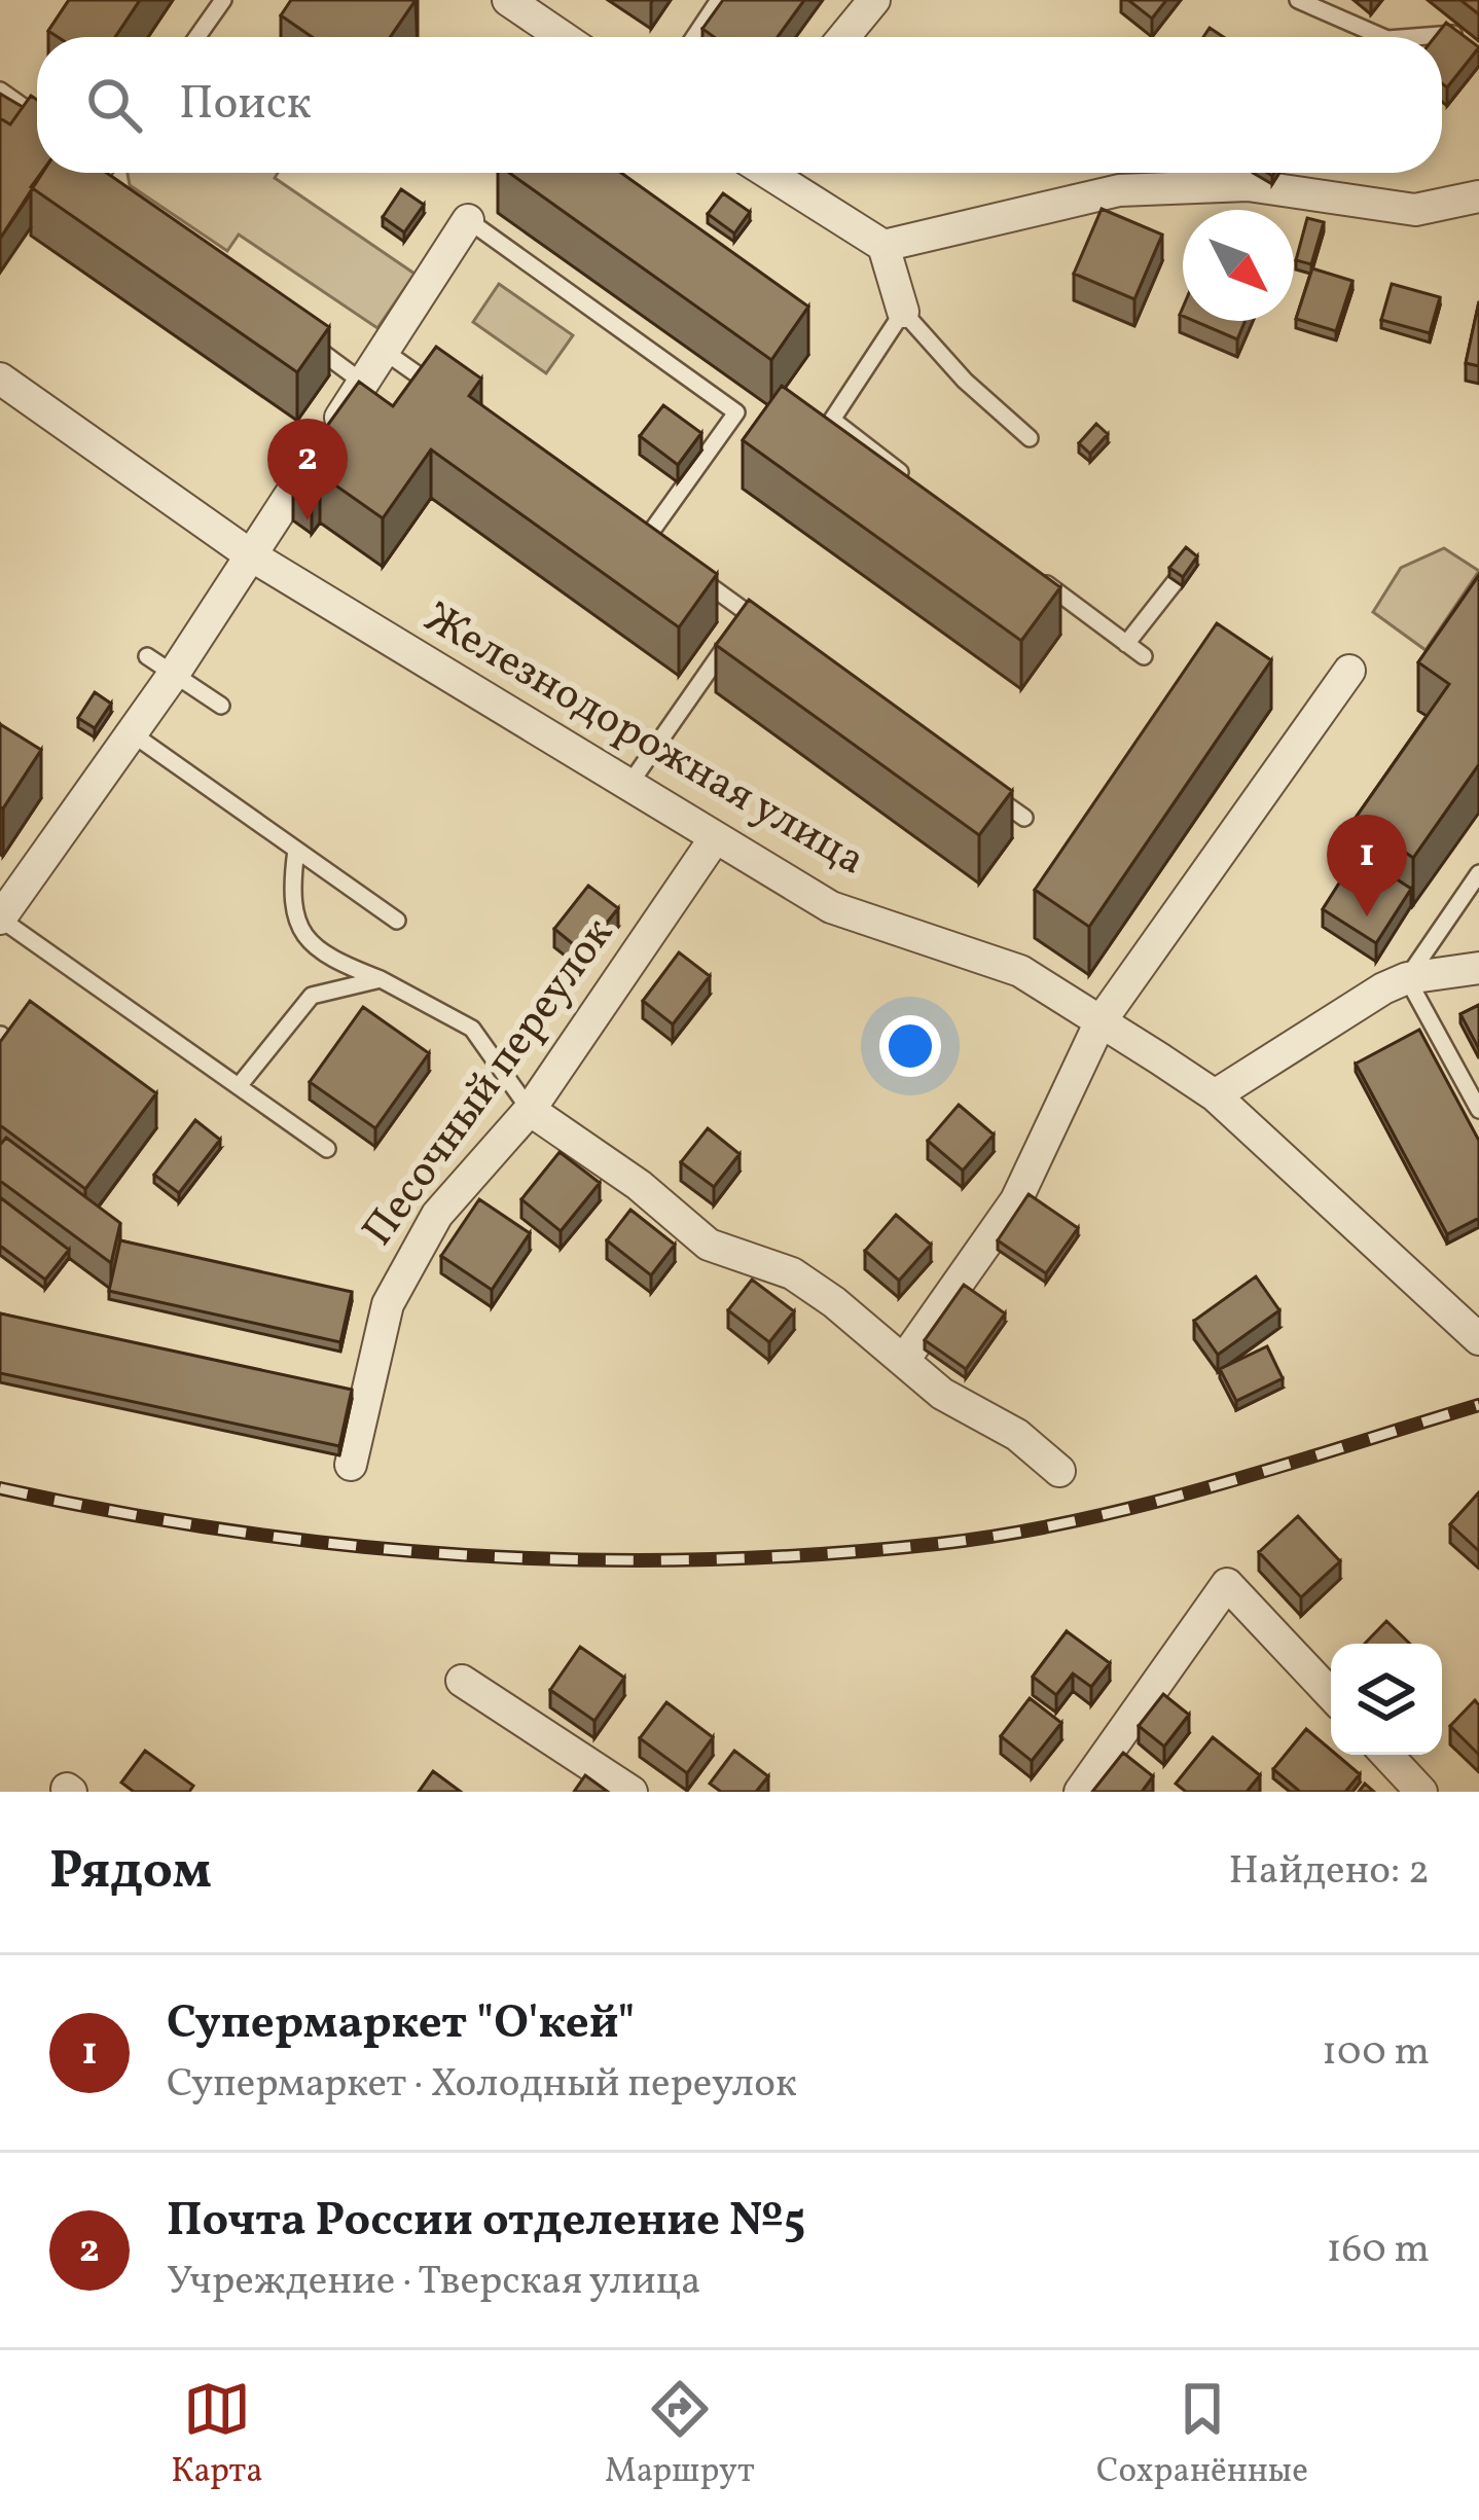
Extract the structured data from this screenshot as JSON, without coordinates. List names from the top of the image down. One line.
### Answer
{"streets":{"street":["Железнодорожная улица","Песочный переулок"]},"crossings":[["Железнодорожная улица","Песочный переулок"]],"north":"bottom right","page":{"search":"Поиск","pins":["2","1"],"heading":["Рядом","Найдено: 2"],"list":[{"mark":"1","name":"Супермаркет \"О'кей\"","note":"Супермаркет · Холодный переулок","value":"100 m"},{"mark":"2","name":"Почта России отделение №5","note":"Учреждение · Тверская улица","value":"160 m"}],"nav":["Карта","Маршрут","Сохранённые"]}}
